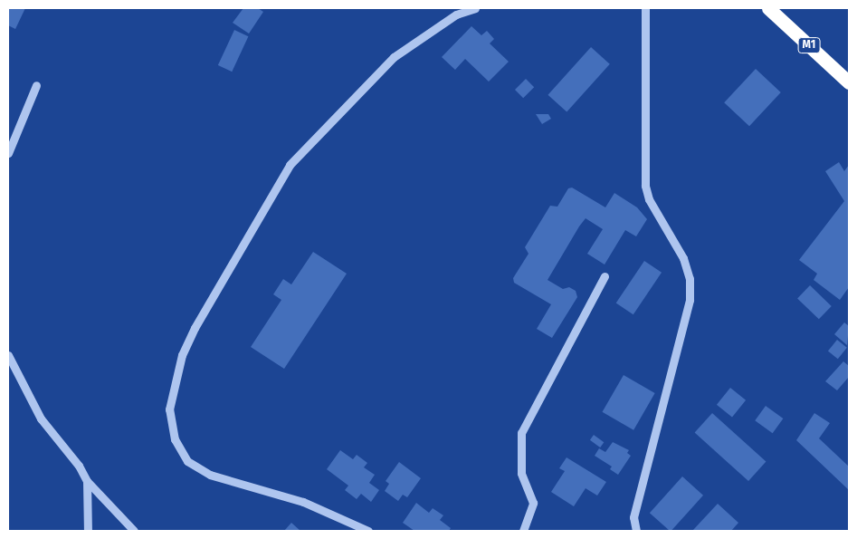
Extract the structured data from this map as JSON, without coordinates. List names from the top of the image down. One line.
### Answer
{"streets":{"highway":["M1"]}}
